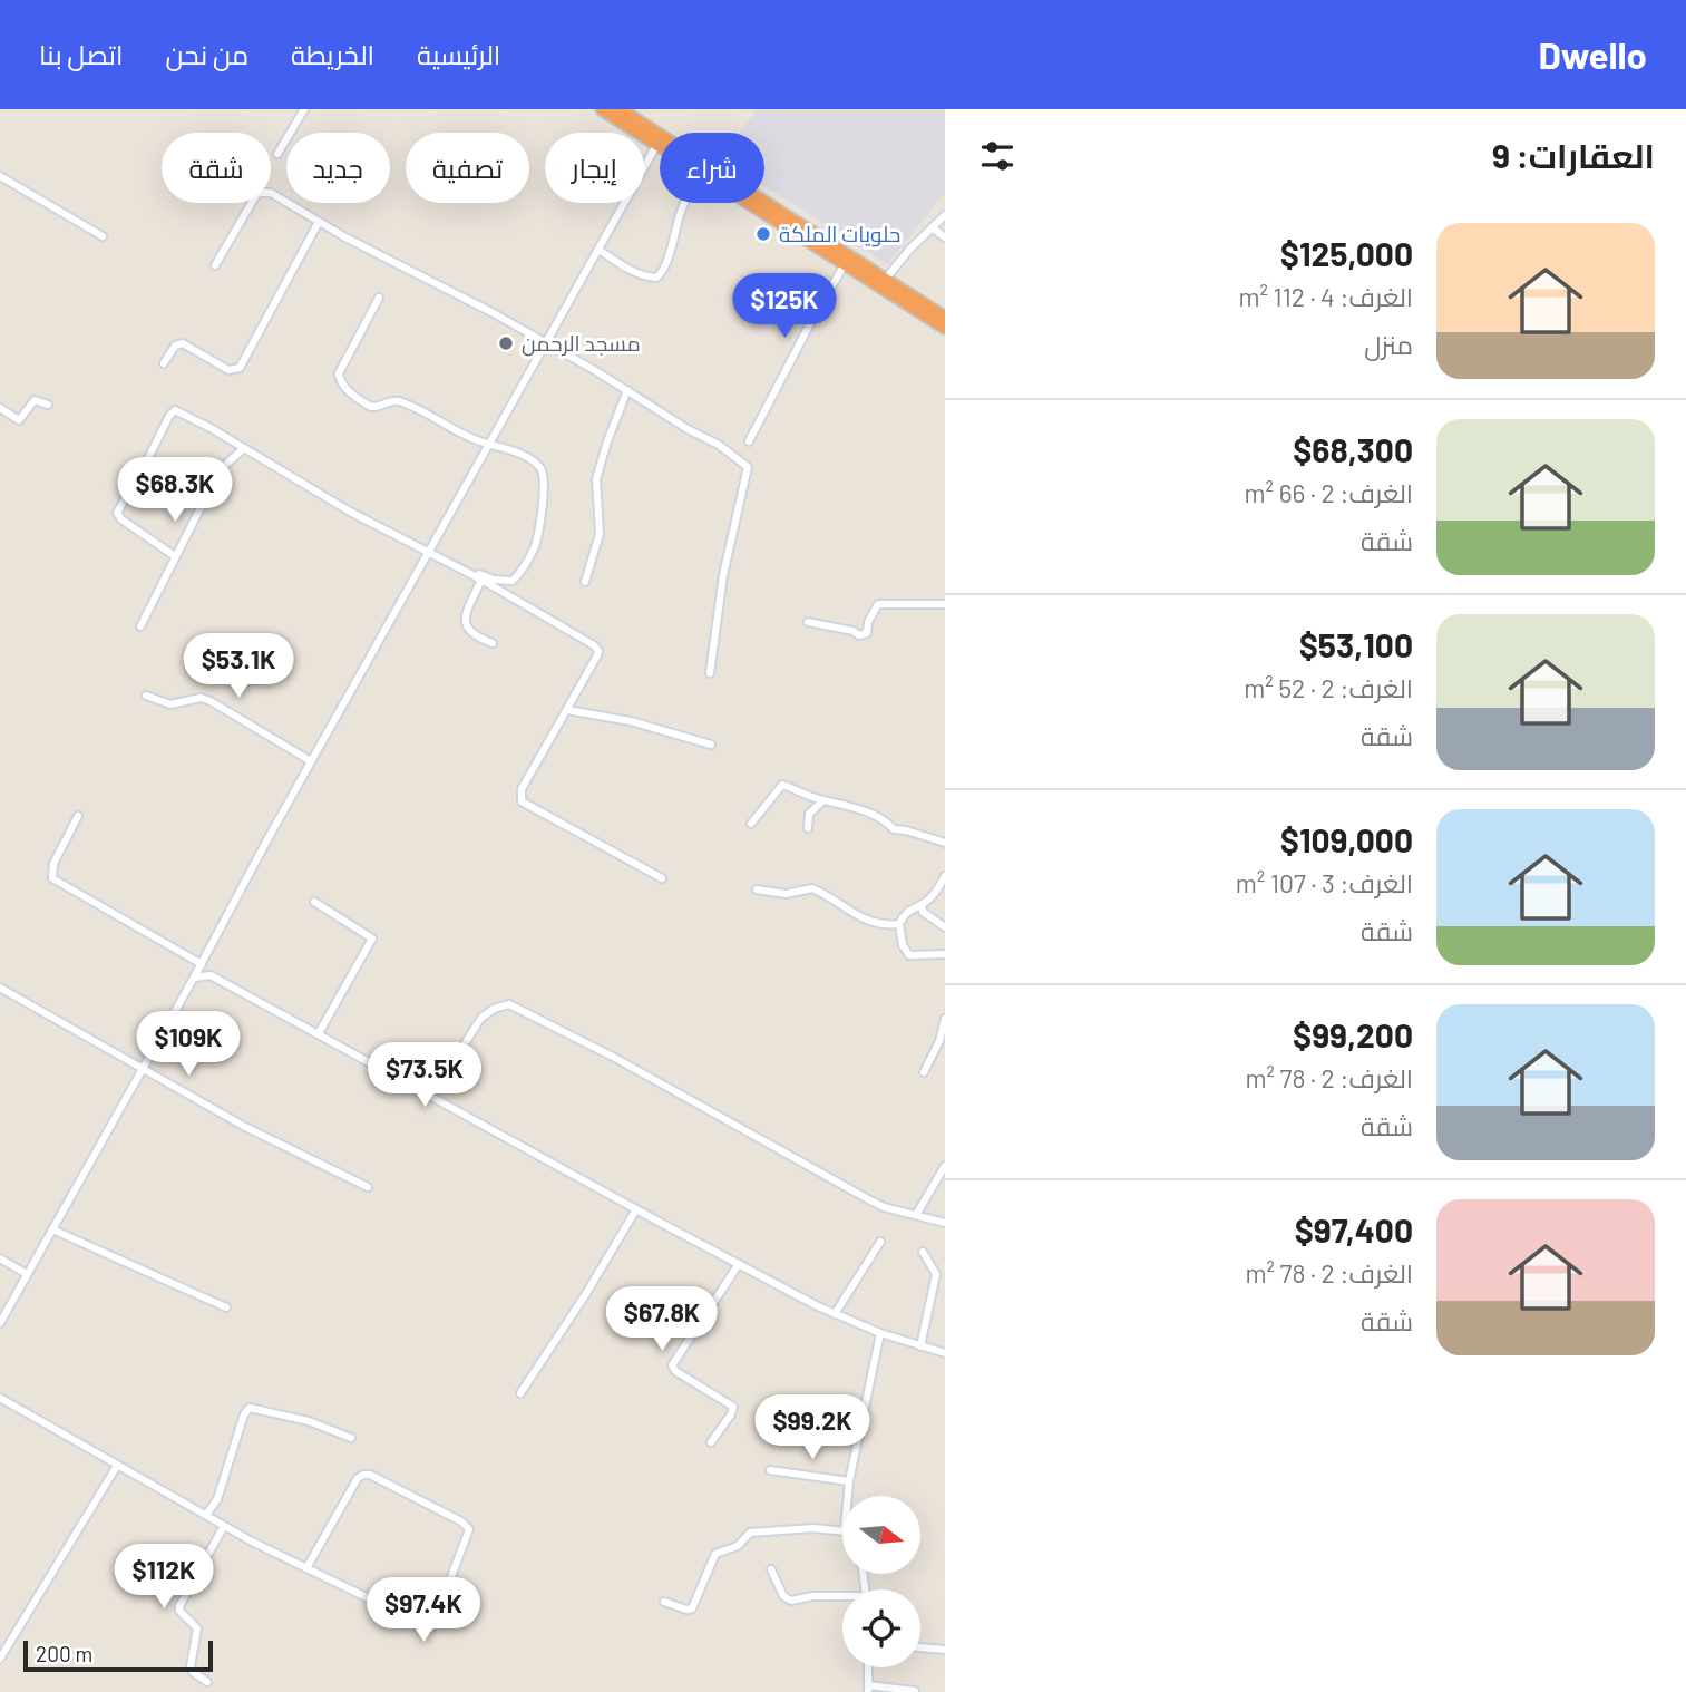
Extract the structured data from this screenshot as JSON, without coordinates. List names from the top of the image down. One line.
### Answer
{"places":["حلويات الملكة","مسجد الرحمن"],"scale_bar":"200 m","north":"right","page":{"header":"Dwello","nav":["الرئيسية","الخريطة","من نحن","اتصل بنا"],"heading":"العقارات: 9","chip":["شراء","إيجار","تصفية","جديد","شقة"],"list":[{"name":"$125,000","note":"الغرف: 4 · 112 m² · منزل"},{"name":"$68,300","note":"الغرف: 2 · 66 m² · شقة"},{"name":"$53,100","note":"الغرف: 2 · 52 m² · شقة"},{"name":"$109,000","note":"الغرف: 3 · 107 m² · شقة"},{"name":"$99,200","note":"الغرف: 2 · 78 m² · شقة"},{"name":"$97,400","note":"الغرف: 2 · 78 m² · شقة"}],"price":["$125K","$68.3K","$53.1K","$109K","$73.5K","$67.8K","$99.2K","$112K","$97.4K"],"scale":"200 m"}}
